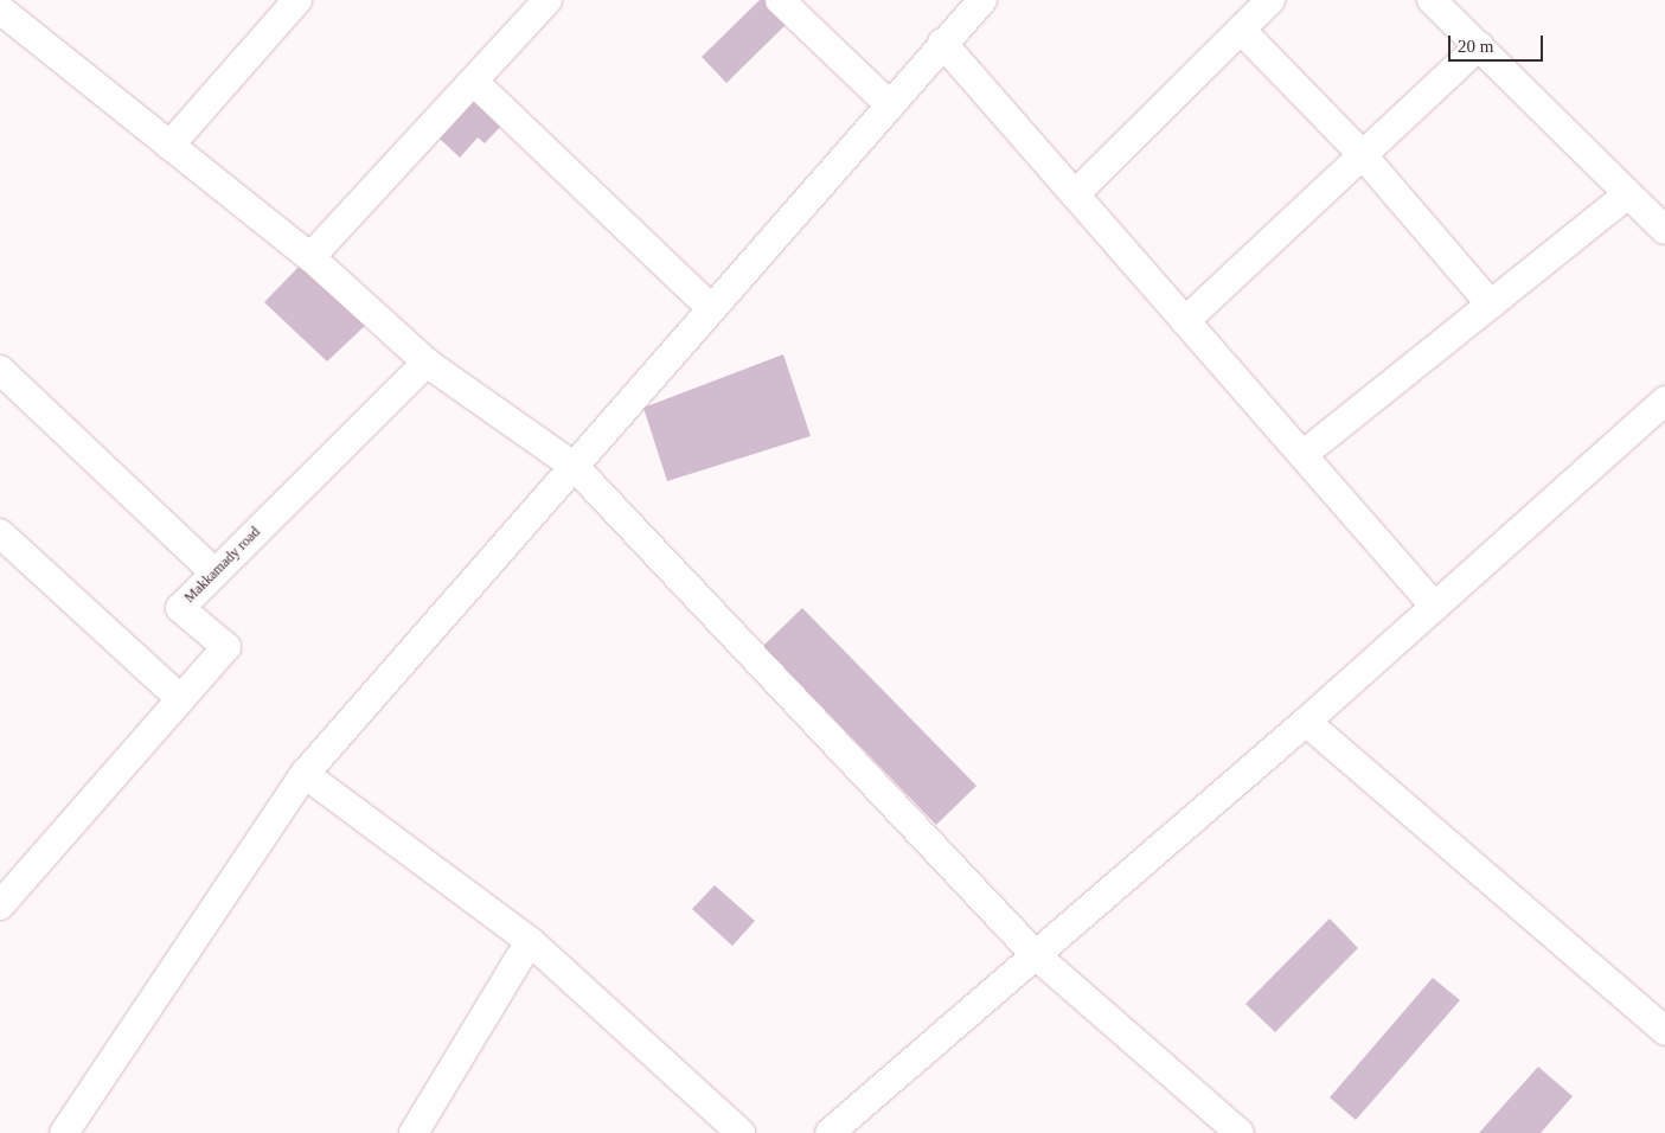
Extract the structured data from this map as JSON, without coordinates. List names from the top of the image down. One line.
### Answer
{"streets":{"street":["Makkamady road"]},"scale_bar":"20 m"}
